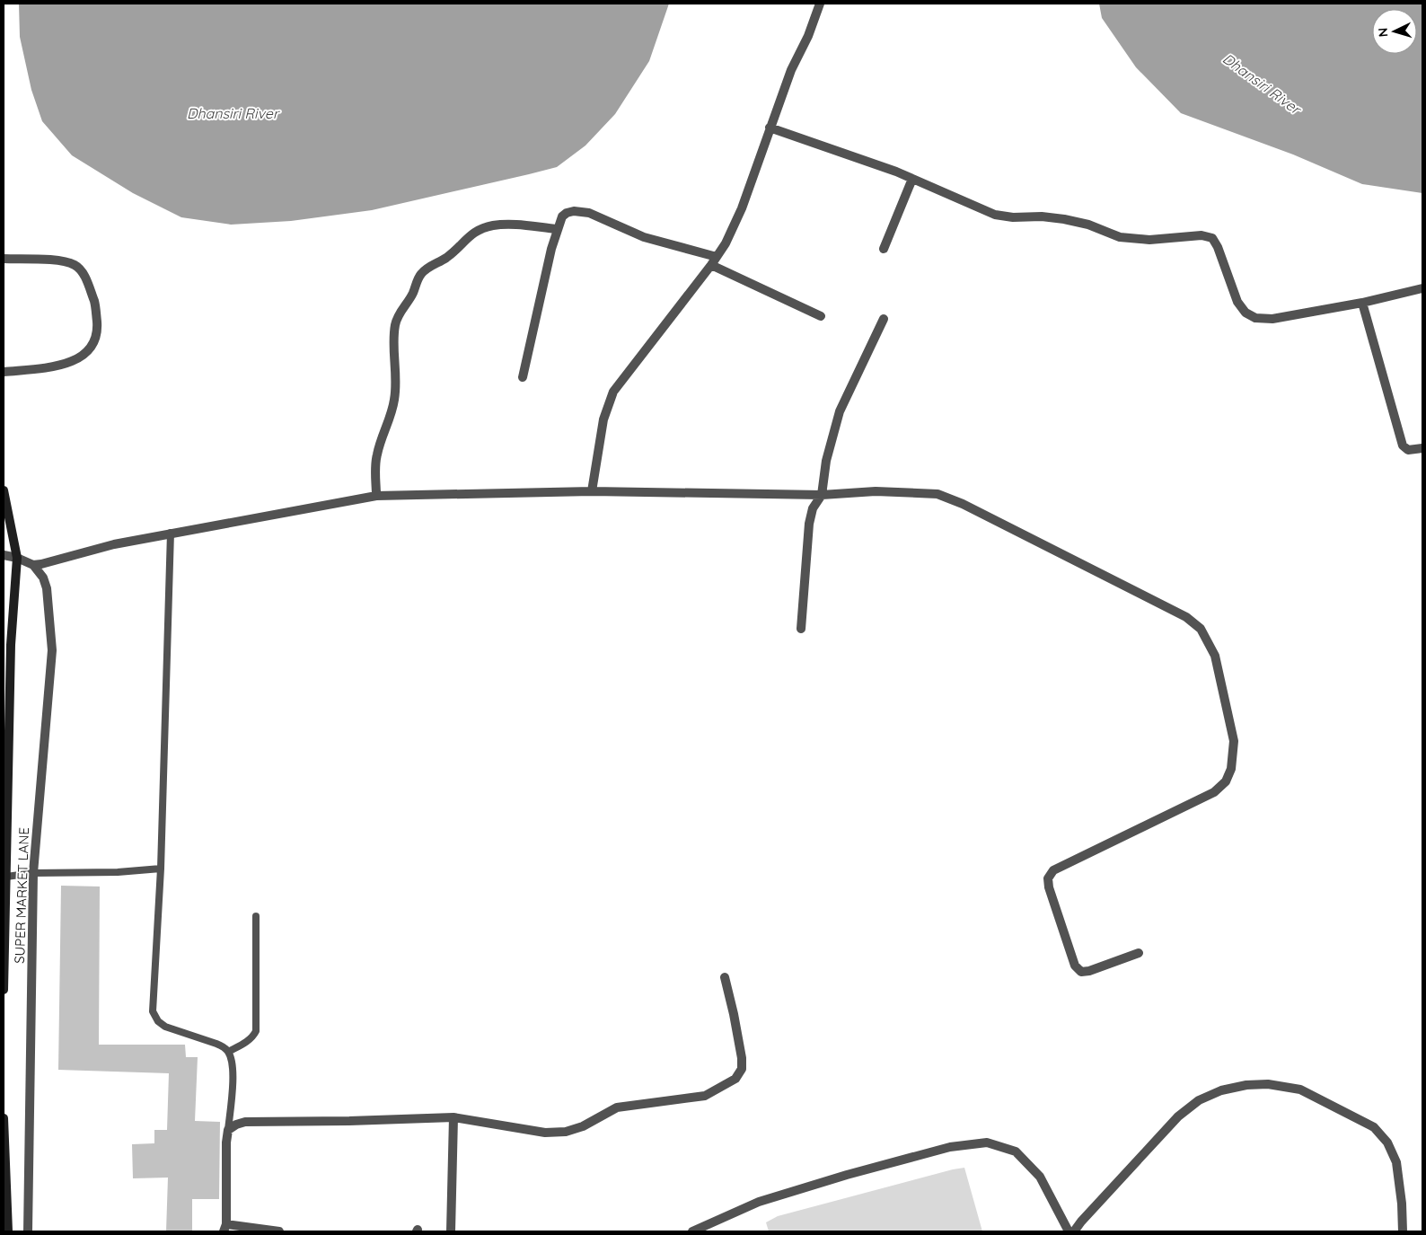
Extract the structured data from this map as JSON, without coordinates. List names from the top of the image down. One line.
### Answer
{"streets":{"street":["SUPER MARKET LANE"]},"water":["Dhansiri River"],"north":"left"}
